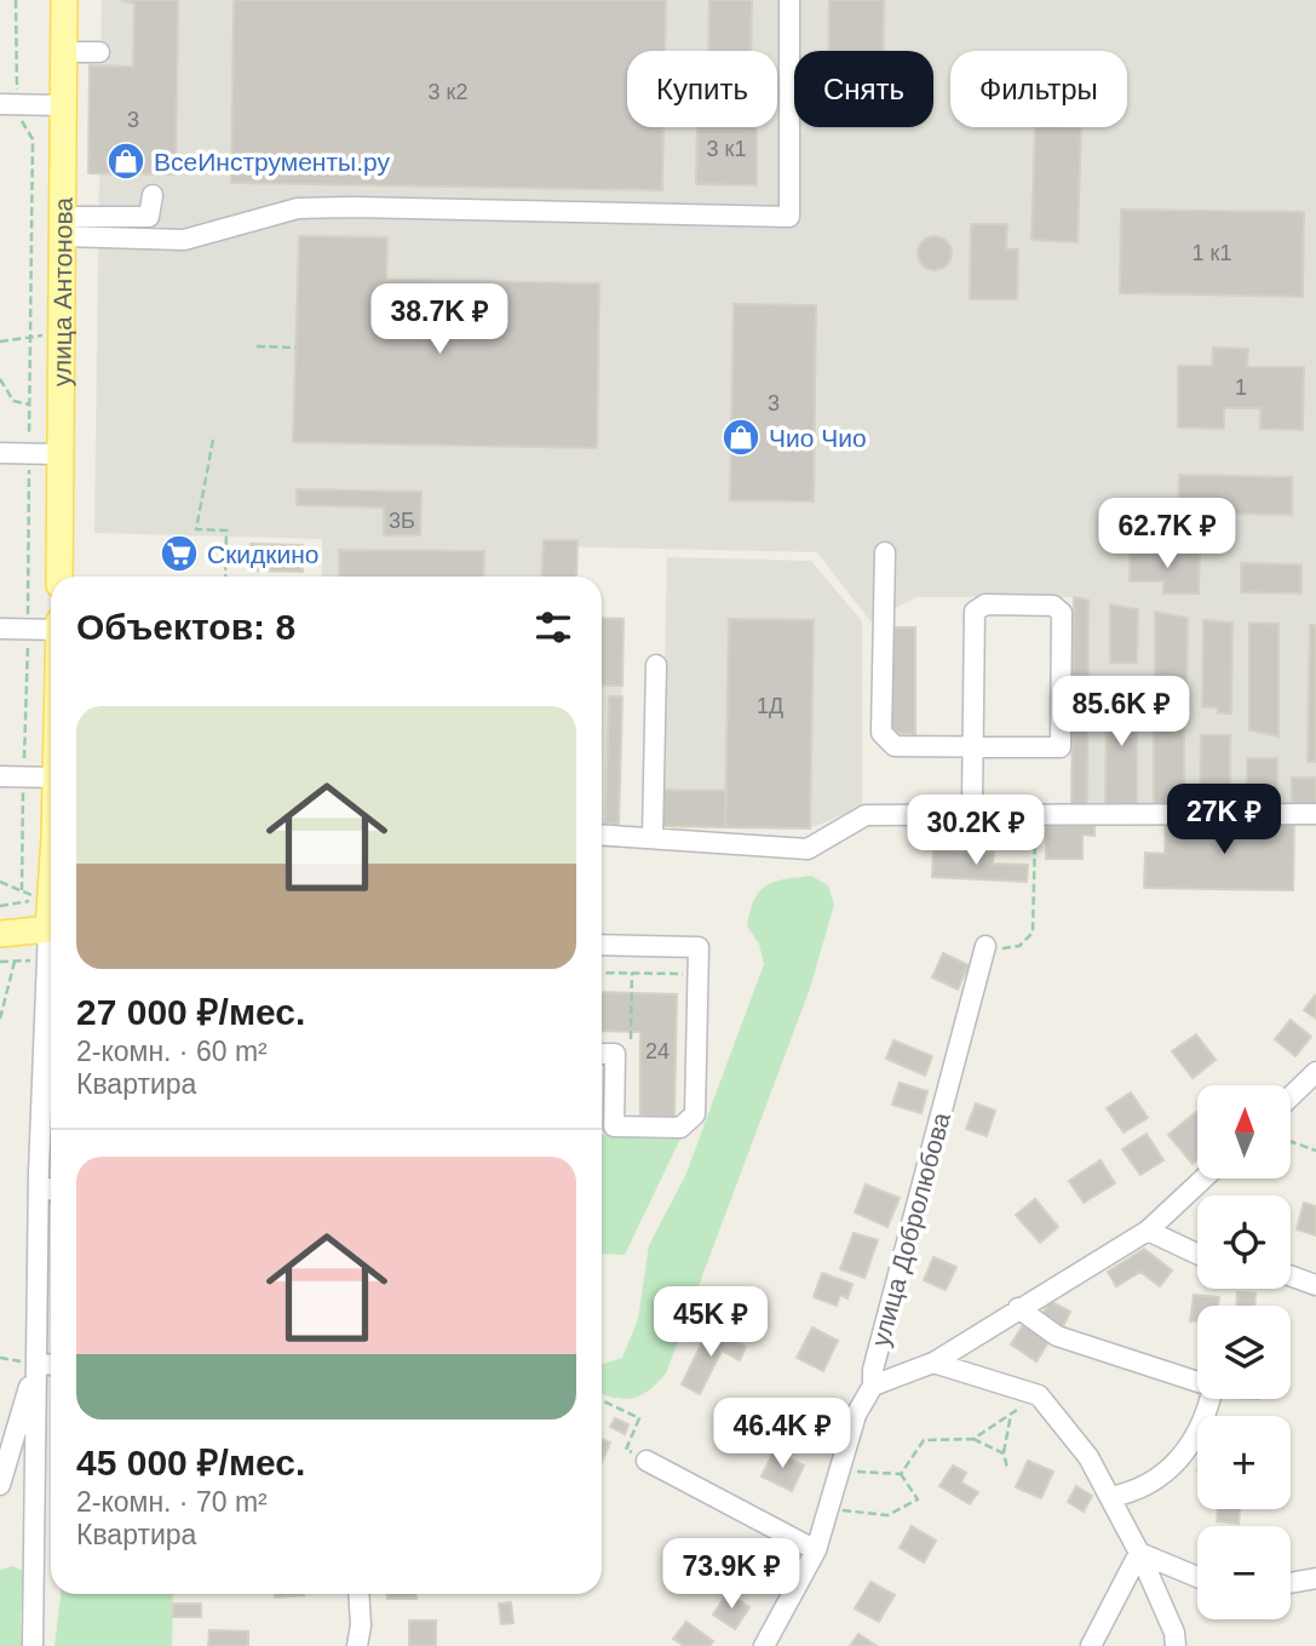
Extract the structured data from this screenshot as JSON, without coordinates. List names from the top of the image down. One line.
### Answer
{"streets":{"main road":["улица Антонова"],"street":["улица Добролюбова"]},"places":{"shop":["ВсеИнструменты.ру","Чио Чио"],"supermarket":["Скидкино"]},"house_numbers":["3 к2","3","3 к1","1 к1","1","3","3Б","1Д","24"],"north":"top","page":{"chip":["Купить","Снять","Фильтры"],"price":["38.7K ₽","62.7K ₽","85.6K ₽","27K ₽","30.2K ₽","45K ₽","46.4K ₽","73.9K ₽"],"heading":"Объектов: 8","list":[{"name":"27 000 ₽/мес.","note":"2-комн. · 60 m² · Квартира"},{"name":"45 000 ₽/мес.","note":"2-комн. · 70 m² · Квартира"}],"map_buttons":["+","−"]}}
